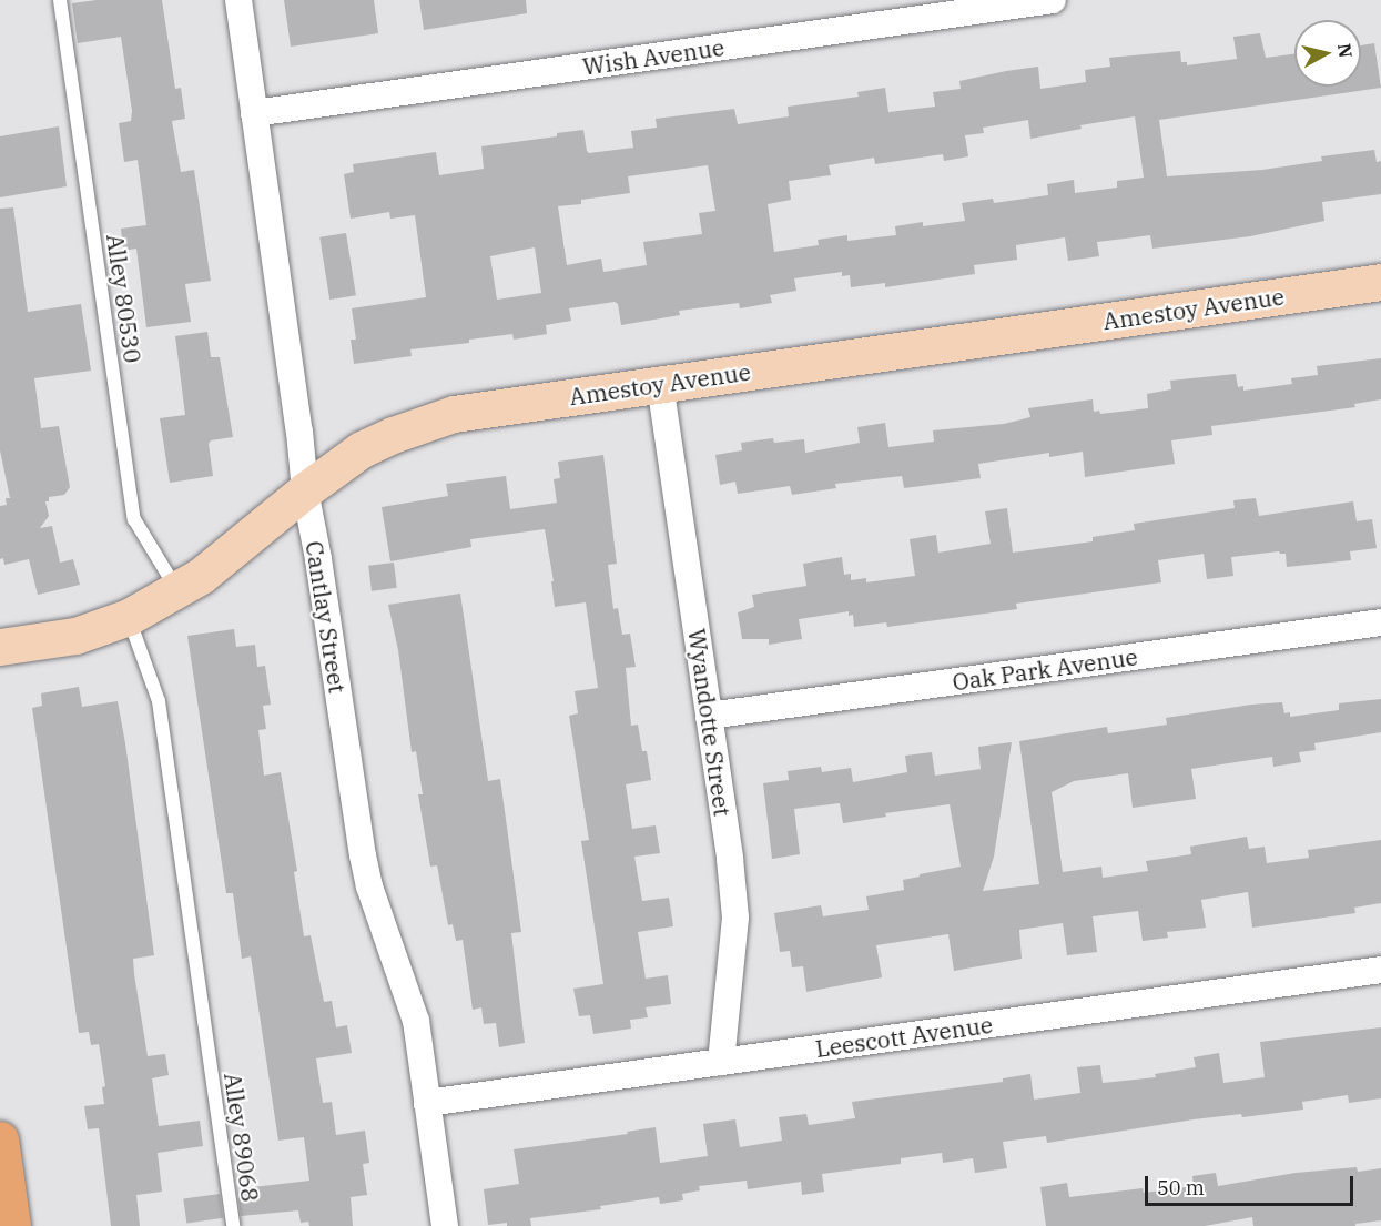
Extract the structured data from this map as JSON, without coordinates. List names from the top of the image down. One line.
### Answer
{"streets":{"street":["Wish Avenue","Amestoy Avenue","Cantlay Street","Oak Park Avenue","Wyandotte Street","Leescott Avenue"],"lane":["Alley 80530","Alley 89068"]},"crossings":[["Wish Avenue","Cantlay Street"],["Alley 80530","Amestoy Avenue"],["Amestoy Avenue","Cantlay Street"],["Amestoy Avenue","Wyandotte Street"],["Amestoy Avenue","Alley 89068"],["Cantlay Street","Leescott Avenue"],["Oak Park Avenue","Wyandotte Street"],["Wyandotte Street","Leescott Avenue"]],"scale_bar":"50 m","north":"right"}
